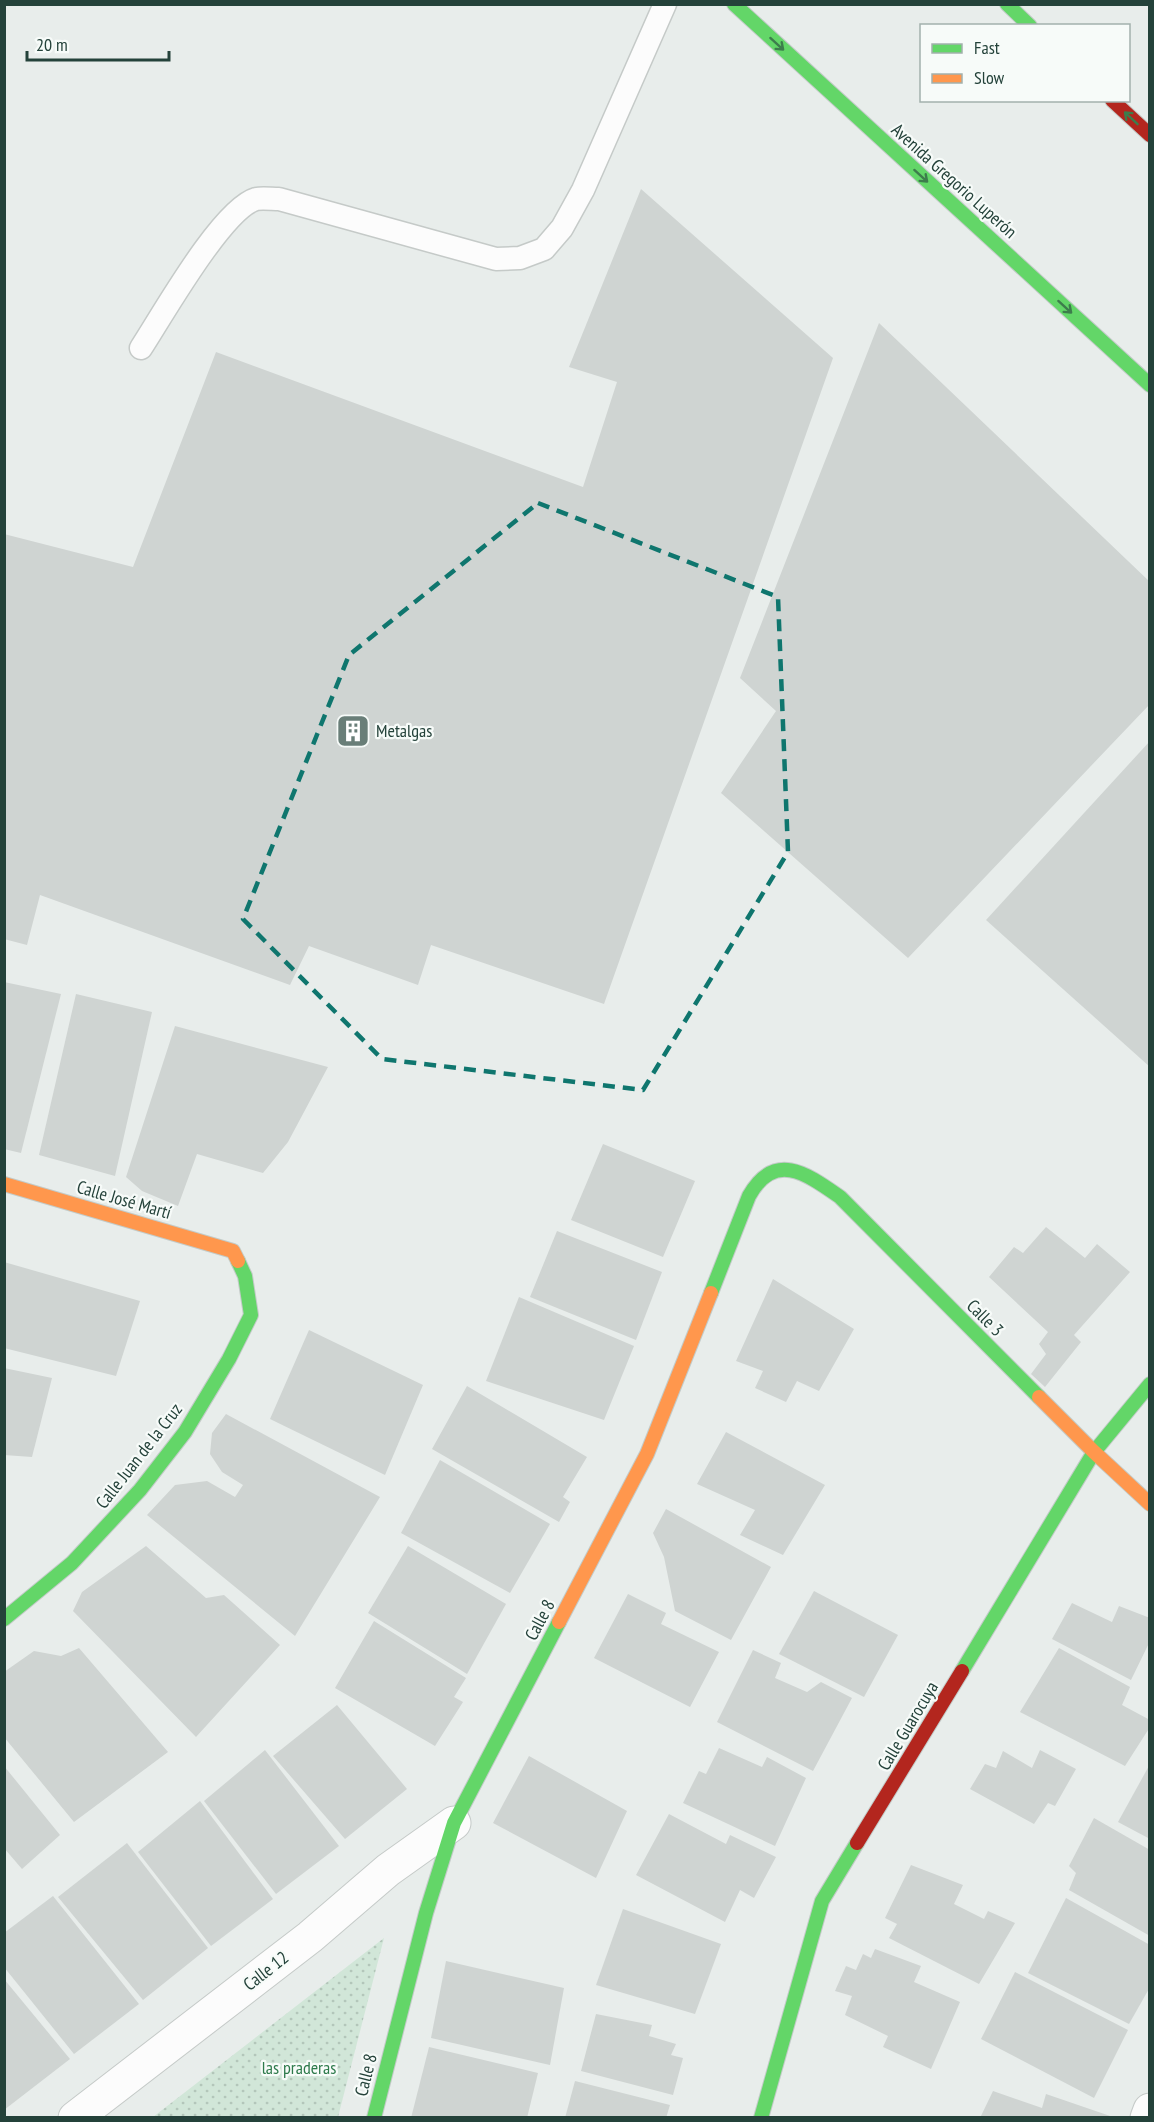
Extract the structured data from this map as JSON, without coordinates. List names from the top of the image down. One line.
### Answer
{"streets":{"street":["Avenida Gregorio Luperón","Calle José Martí","Calle 3","Calle Juan de la Cruz","Calle 8","Calle Guarocuya","Calle 12"]},"crossings":[["Calle José Martí","Calle Juan de la Cruz"],["Calle 3","Calle 8"],["Calle 3","Calle Guarocuya"],["Calle 8","Calle 12"]],"one_way":["Avenida Gregorio Luperón"],"parks":["las praderas"],"places":{"building":["Metalgas"]},"legend":["Fast","Slow"],"scale_bar":"20 m"}
